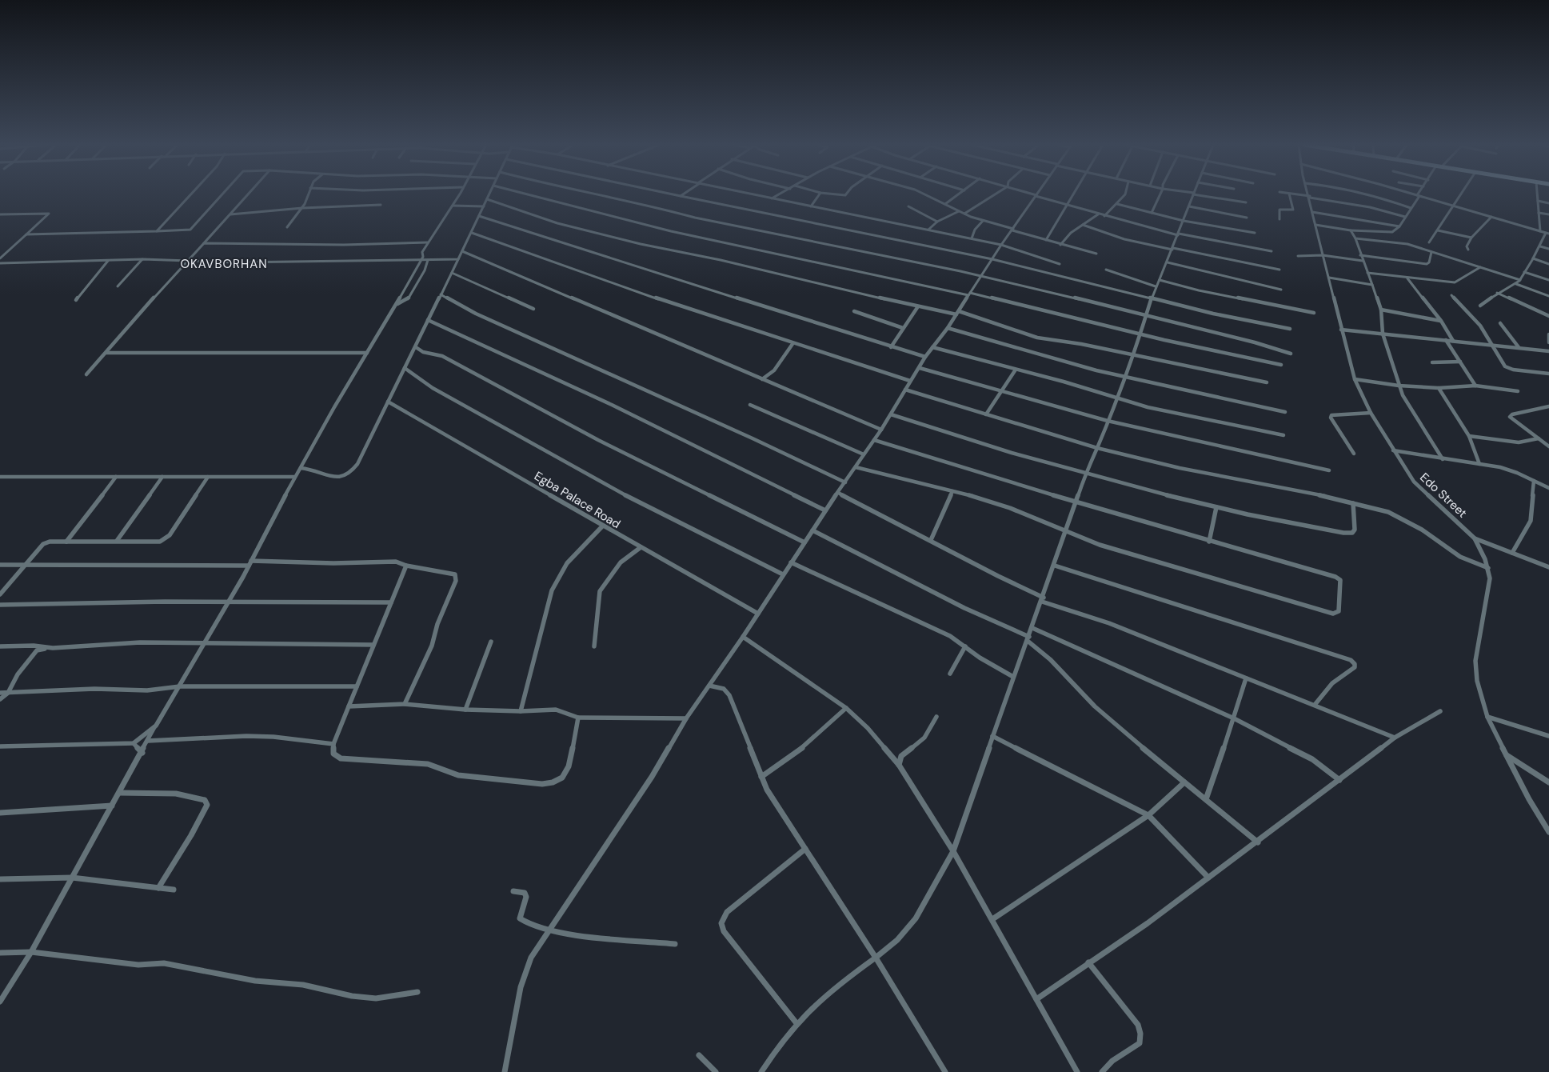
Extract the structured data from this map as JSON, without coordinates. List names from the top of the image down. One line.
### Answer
{"streets":{"street":["Edo Street","Egba Palace Road"]},"districts":["OKAVBORHAN"]}
